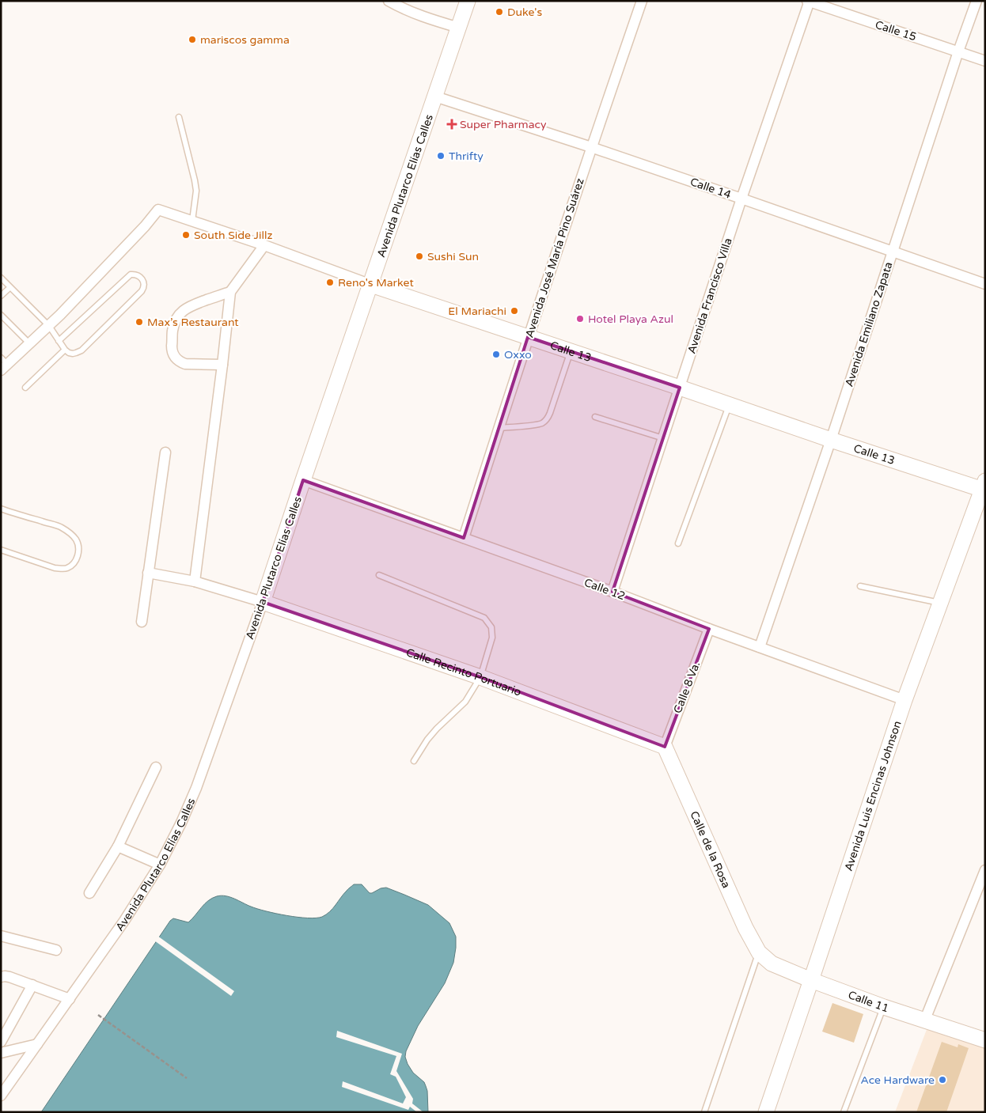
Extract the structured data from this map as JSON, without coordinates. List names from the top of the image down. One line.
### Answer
{"streets":{"street":["Calle 15","Avenida Plutarco Elías Calles","Calle 14","Avenida José María Pino Suárez","Avenida Francisco Villa","Avenida Emiliano Zapata","Calle 13","Calle 12","Calle Recinto Portuario","Calle 8 Va.","Avenida Luis Encinas Johnson","Calle de la Rosa","Calle 11"]},"crossings":[["Calle 15","Avenida Francisco Villa"],["Calle 15","Avenida Emiliano Zapata"],["Avenida Plutarco Elías Calles","Calle 14"],["Avenida Plutarco Elías Calles","Calle 13"],["Avenida Plutarco Elías Calles","Calle 12"],["Avenida Plutarco Elías Calles","Calle Recinto Portuario"],["Calle 14","Avenida José María Pino Suárez"],["Calle 14","Avenida Francisco Villa"],["Calle 14","Avenida Emiliano Zapata"],["Avenida José María Pino Suárez","Calle 13"],["Avenida José María Pino Suárez","Calle 12"],["Avenida Francisco Villa","Calle 13"],["Avenida Francisco Villa","Calle 12"],["Avenida Emiliano Zapata","Calle 13"],["Avenida Emiliano Zapata","Calle 12"],["Calle 13","Avenida Luis Encinas Johnson"],["Calle 12","Calle 8 Va."],["Calle 12","Avenida Luis Encinas Johnson"],["Calle Recinto Portuario","Calle 8 Va."],["Calle Recinto Portuario","Calle de la Rosa"],["Calle 8 Va.","Calle de la Rosa"],["Avenida Luis Encinas Johnson","Calle 11"],["Calle de la Rosa","Calle 11"]],"places":{"other":["Duke's","mariscos gamma","Thrifty","South Side Jillz","Sushi Sun","Reno's Market","El Mariachi","Hotel Playa Azul","Max’s Restaurant","Oxxo","Ace Hardware"],"health":["Super Pharmacy"]}}
